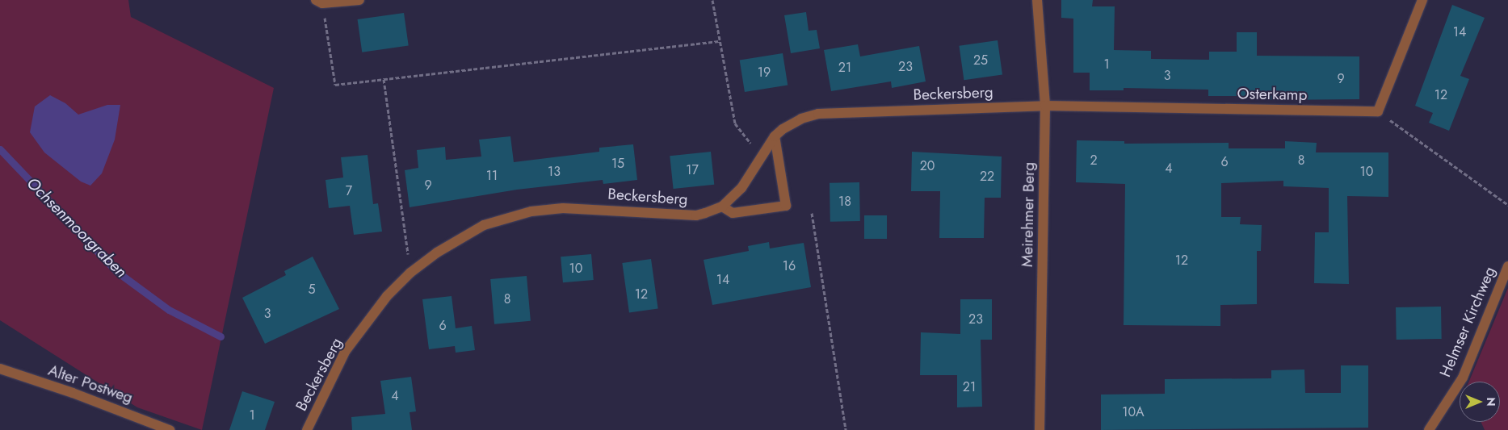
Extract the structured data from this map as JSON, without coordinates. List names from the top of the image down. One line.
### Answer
{"streets":{"street":["Beckersberg","Osterkamp","Meirehmer Berg","Helmser Kirchweg","Alter Postweg"]},"crossings":[["Beckersberg","Osterkamp"],["Beckersberg","Meirehmer Berg"],["Osterkamp","Meirehmer Berg"]],"water":["Ochsenmoorgraben"],"house_numbers":["14","25","1","23","21","19","3","9","12","2","8","6","15","20","4","17","13","10","11","22","9","7","18","12","16","10","14","5","12","8","3","23","6","21","4","10A","1"],"north":"right"}
